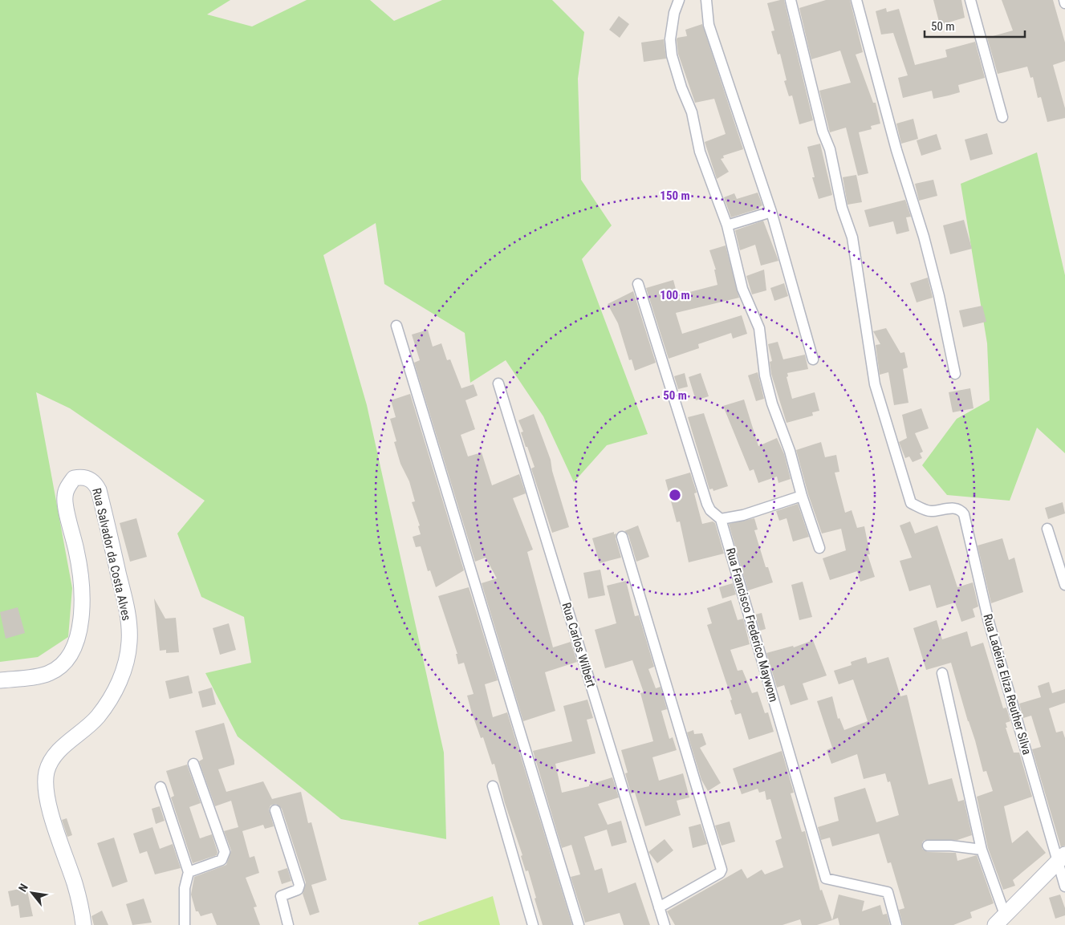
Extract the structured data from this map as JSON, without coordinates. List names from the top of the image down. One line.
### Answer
{"streets":{"street":["Rua Salvador da Costa Alves","Rua Francisco Frederico Maywom","Rua Carlos Wilbert","Rua Ladeira Eliza Reuther Silva"]},"scale_bar":"50 m","north":"top left","rings":["150 m","100 m","50 m"]}
